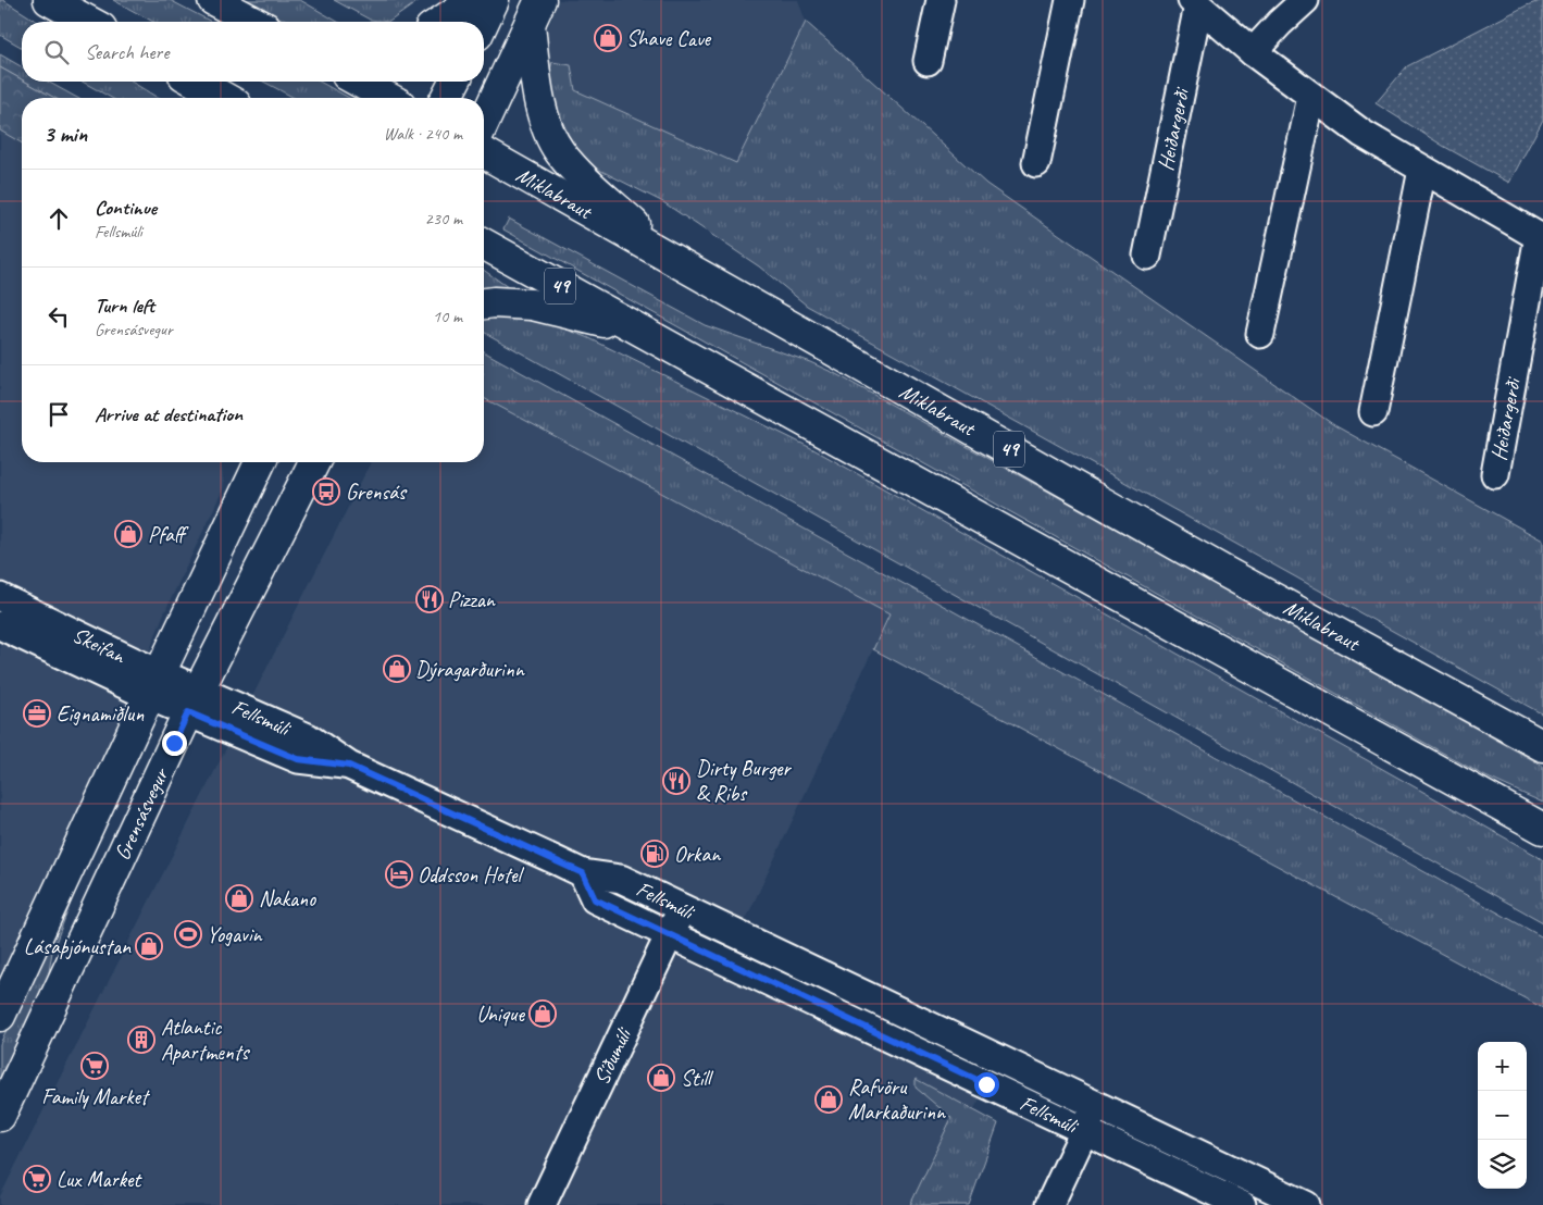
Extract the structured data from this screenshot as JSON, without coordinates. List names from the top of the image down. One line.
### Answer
{"streets":{"main road":["Miklabraut","49","Grensásvegur"],"street":["Heiðargerði","Skeifan","Fellsmúli","Síðumúli"]},"crossings":[["Skeifan","Fellsmúli"],["Skeifan","Grensásvegur"],["Fellsmúli","Grensásvegur"],["Fellsmúli","Síðumúli"]],"places":{"shop":["Shave Cave","Pfaff","Dýragarðurinn","Nakano","Lásaþjónustan","Unique","Stíll","Rafvöru Markaðurinn"],"bus stop":["Grensás"],"restaurant":["Pizzan","Dirty Burger & Ribs"],"office":["Eignamiðlun"],"fuel station":["Orkan"],"hotel":["Oddsson Hotel"],"sports":["Yogavin"],"building":["Atlantic Apartments"],"supermarket":["Family Market","Lux Market"]},"page":{"search":"Search here","heading":["3 min","Walk · 240 m"],"list":[["Continue","Fellsmúli","230 m"],["Turn left","Grensásvegur","10 m"],"Arrive at destination"],"map_buttons":["+","−"]}}
